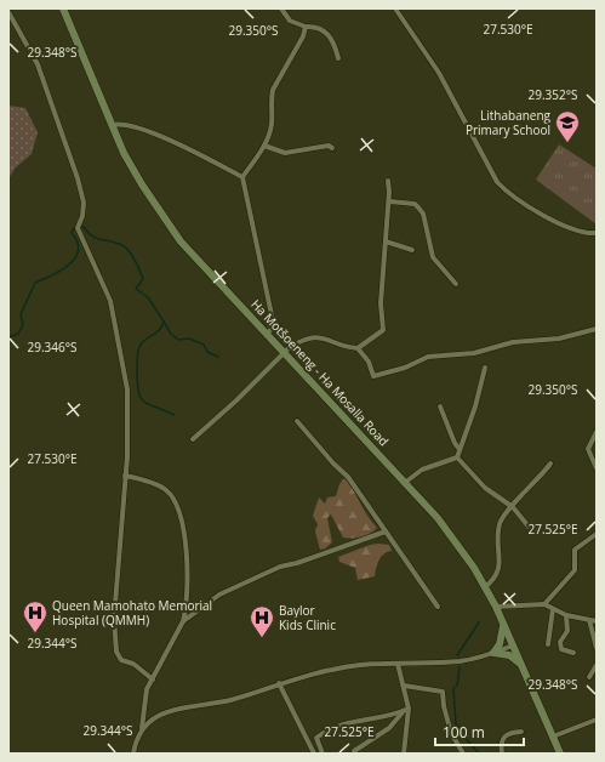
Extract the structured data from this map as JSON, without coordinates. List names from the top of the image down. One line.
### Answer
{"streets":{"main road":["Ha Motšoeneng - Ha Mosalla Road"]},"places":{"school or university":["Lithabaneng Primary School"],"hospital":["Queen Mamohato Memorial Hospital (QMMH)","Baylor Kids Clinic"]},"scale_bar":"100 m","coordinates":["27.530°E","29.350°S","29.348°S","29.352°S","29.346°S","27.525°E","29.344°S"]}
